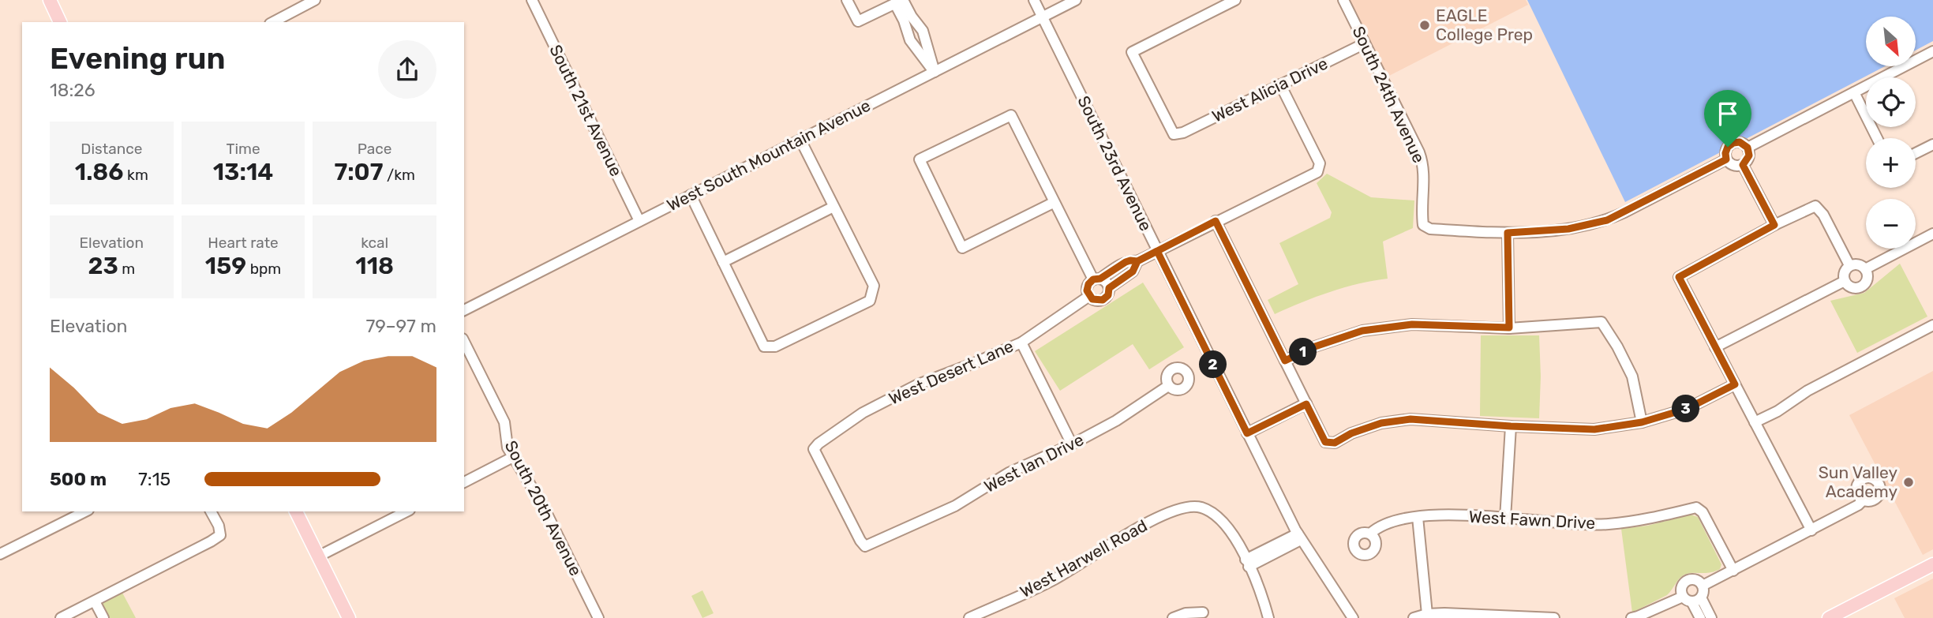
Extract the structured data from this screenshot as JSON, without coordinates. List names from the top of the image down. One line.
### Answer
{"streets":{"street":["West Alicia Drive","South 24th Avenue","South 21st Avenue","West South Mountain Avenue","South 23rd Avenue","West Desert Lane","West Ian Drive","South 20th Avenue","West Fawn Drive","West Harwell Road"]},"crossings":[["West Alicia Drive","South 24th Avenue"],["South 21st Avenue","West South Mountain Avenue"],["West South Mountain Avenue","South 23rd Avenue"],["West Desert Lane","West Ian Drive"]],"places":["EAGLE College Prep","Sun Valley Academy"],"north":"bottom right","page":{"map_buttons":["+","−"],"heading":["Evening run","18:26"],"stats":[["Distance","1.86 km"],["Time","13:14"],["Pace","7:07 /km"],["Elevation","23 m"],["Heart rate","159 bpm"],["kcal","118"]],"chart":["Elevation","79–97 m"],"pins":["1","2","3"],"list":[{"name":"500 m","note":"7:15"}]}}
